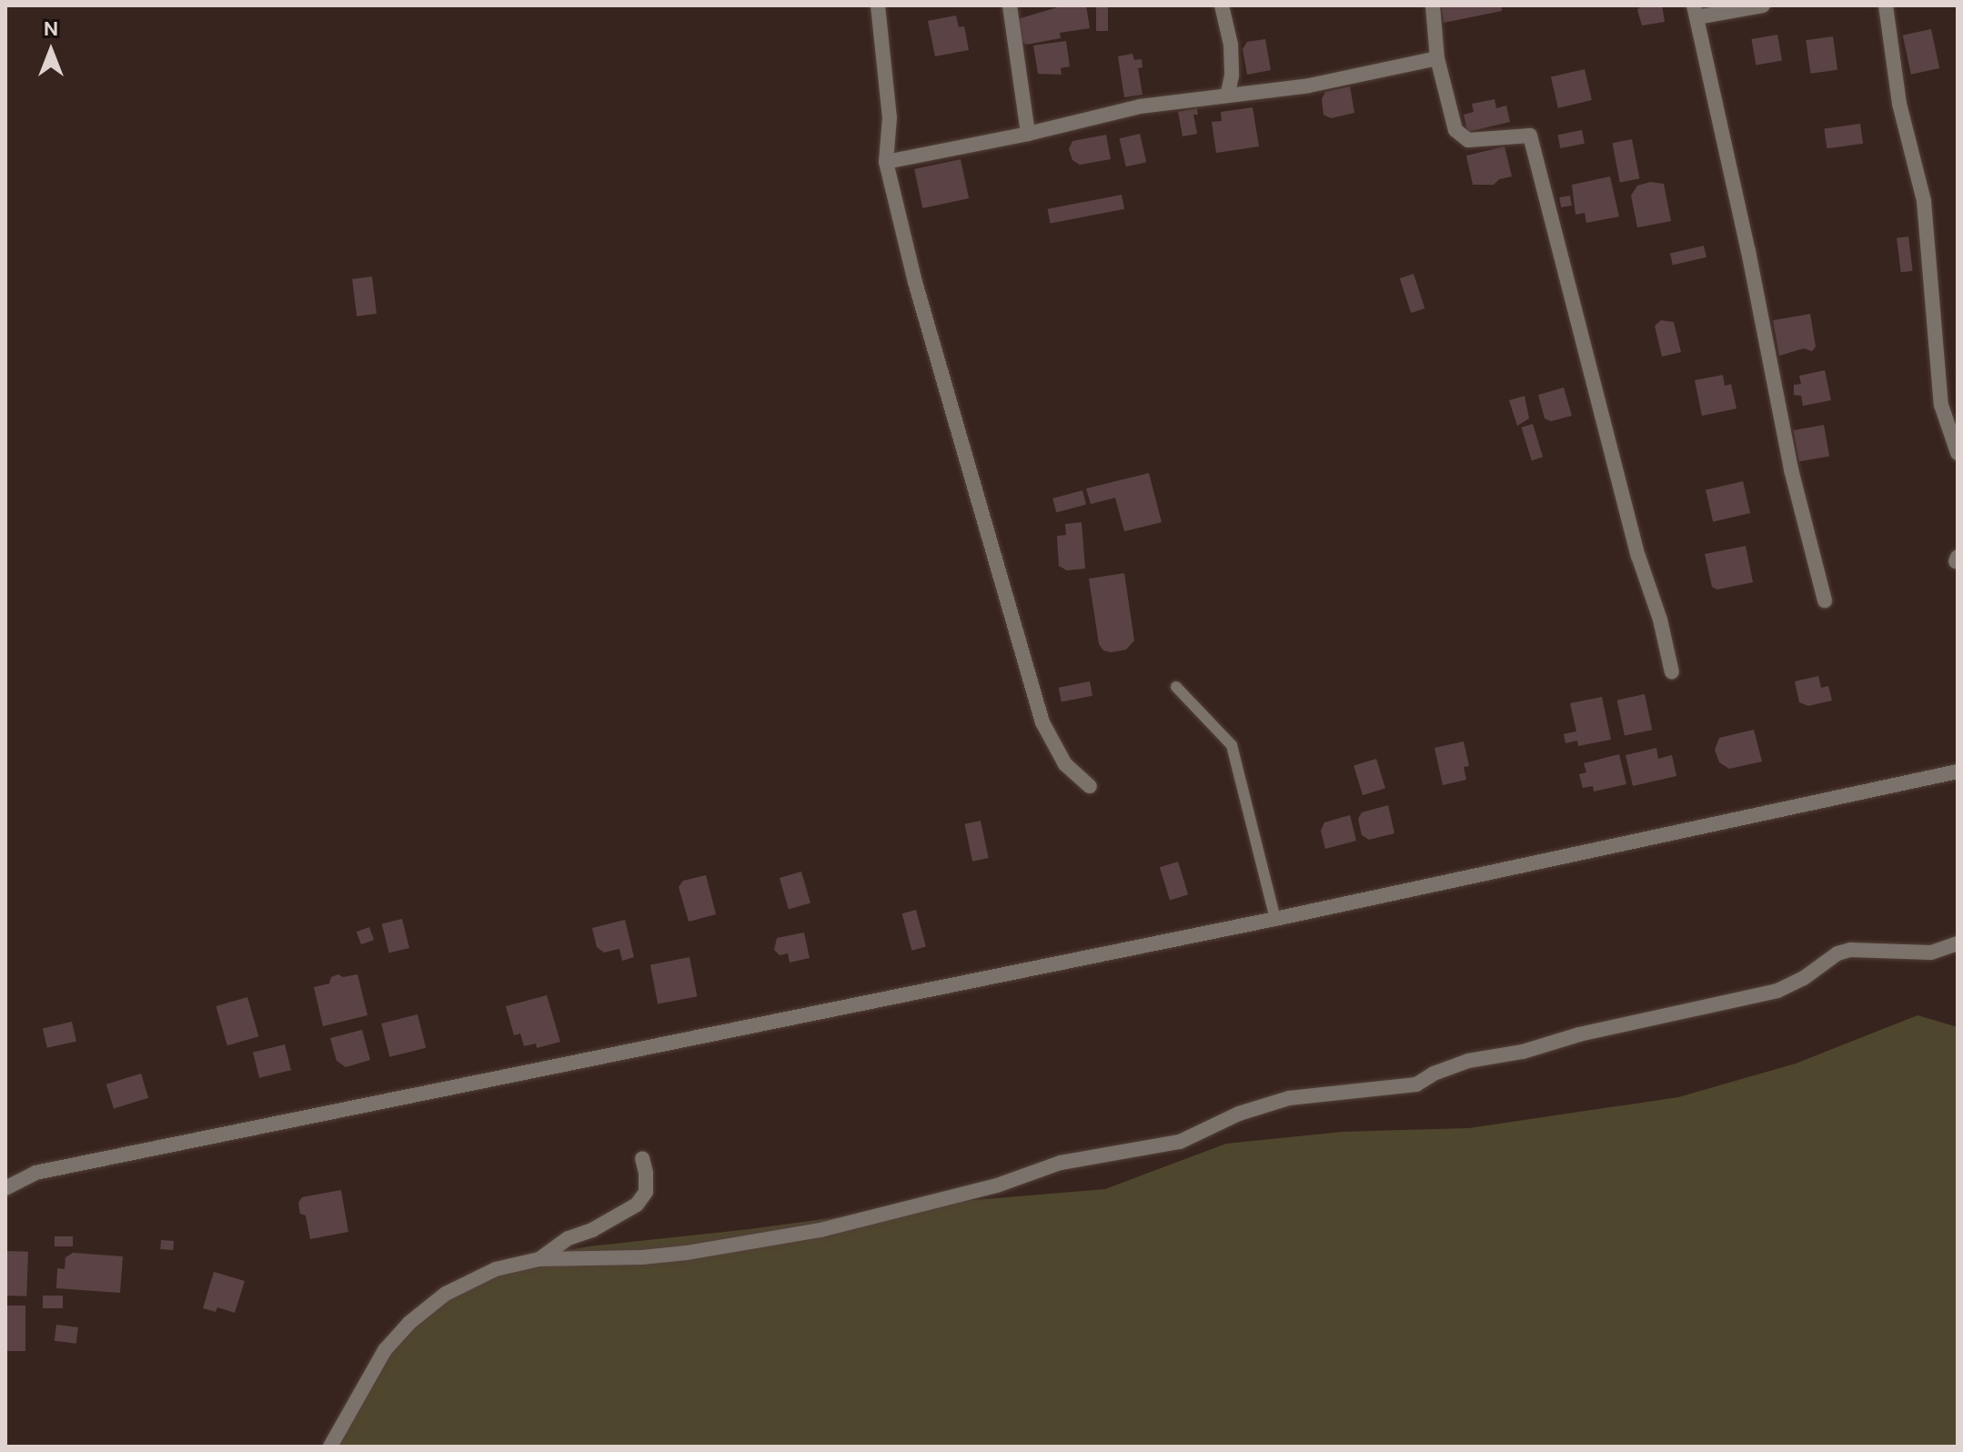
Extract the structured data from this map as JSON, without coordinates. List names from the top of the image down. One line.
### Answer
{"north":"top"}
